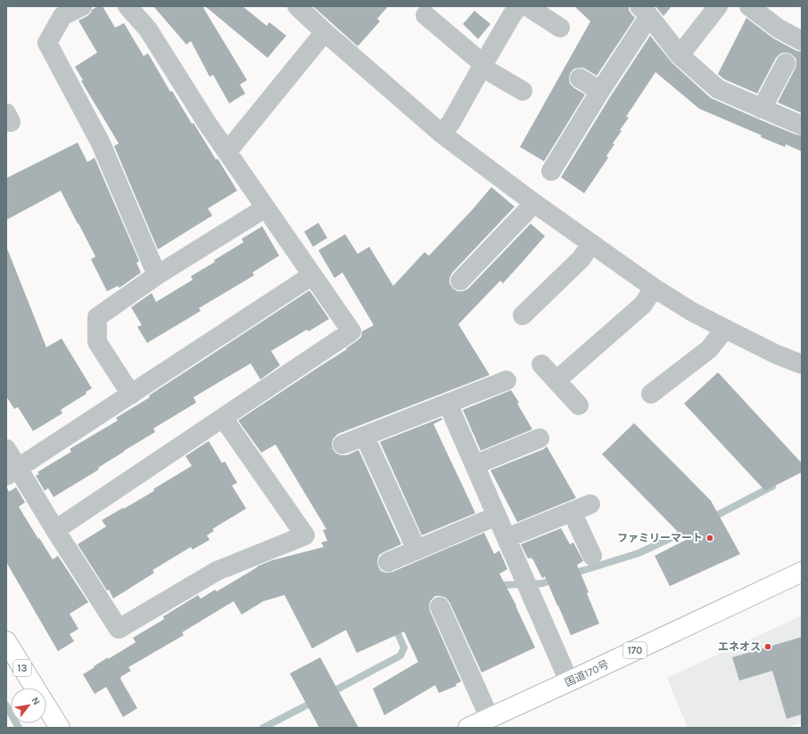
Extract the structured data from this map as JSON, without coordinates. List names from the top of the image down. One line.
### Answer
{"streets":{"main road":["170","13","国道170号"]},"places":["ファミリーマート","エネオス"],"north":"top right"}
